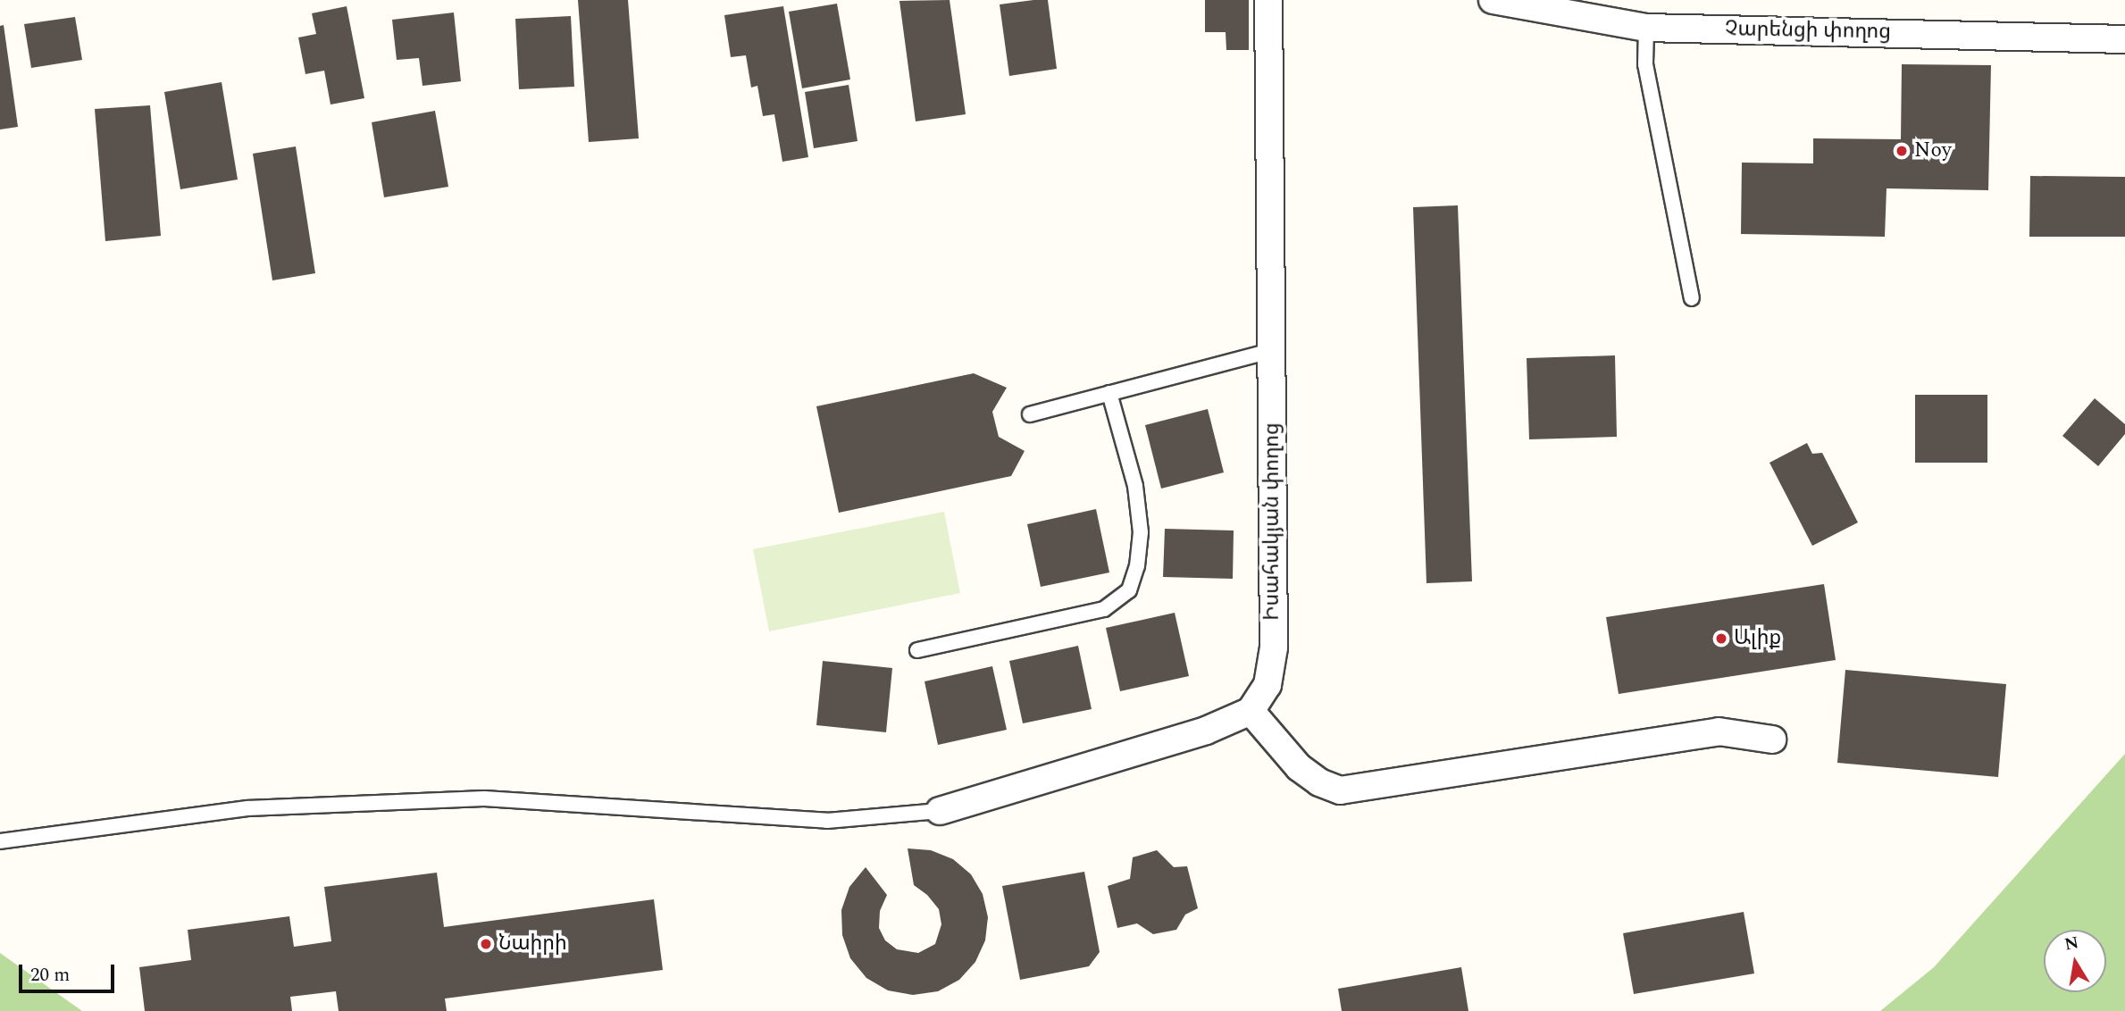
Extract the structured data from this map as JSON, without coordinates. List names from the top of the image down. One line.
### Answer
{"streets":{"street":["Չարենցի փողոց","Իսահակյան փողոց"]},"places":["Noy","Ալիք","Նաիրի"],"scale_bar":"20 m","north":"top"}
